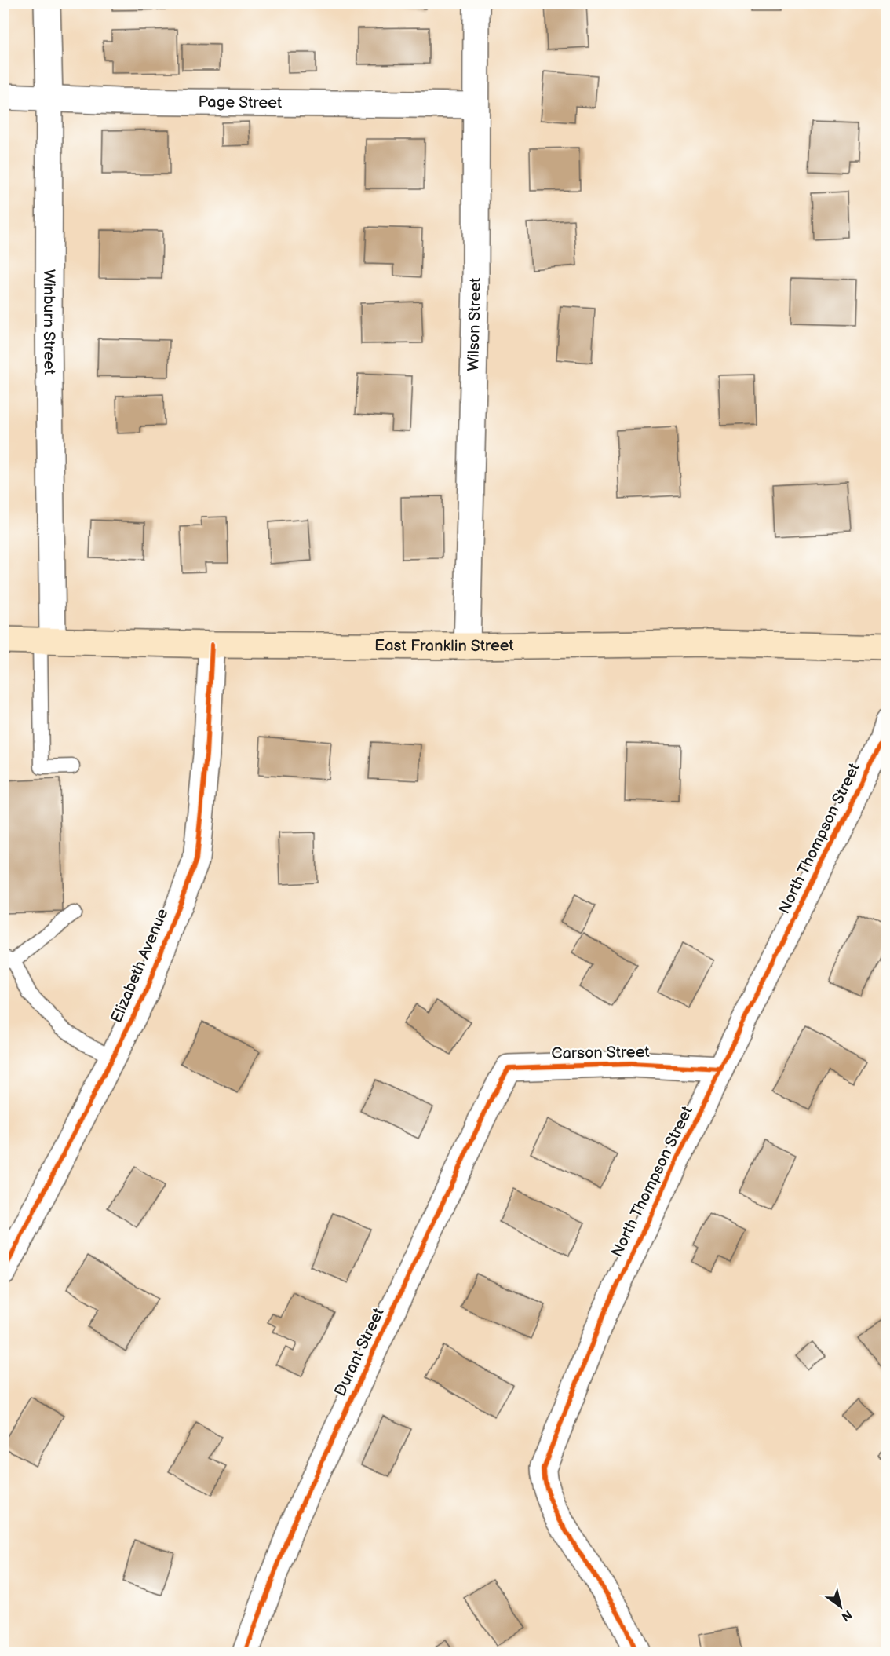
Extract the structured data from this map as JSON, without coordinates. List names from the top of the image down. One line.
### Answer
{"streets":{"main road":["East Franklin Street"],"street":["Page Street","Winburn Street","Wilson Street","North Thompson Street","Elizabeth Avenue","Carson Street","Durant Street"]},"crossings":[["Page Street","Winburn Street"],["Page Street","Wilson Street"],["Winburn Street","East Franklin Street"],["Wilson Street","East Franklin Street"],["East Franklin Street","Elizabeth Avenue"],["North Thompson Street","Carson Street"],["Carson Street","Durant Street"]],"north":"bottom right"}
